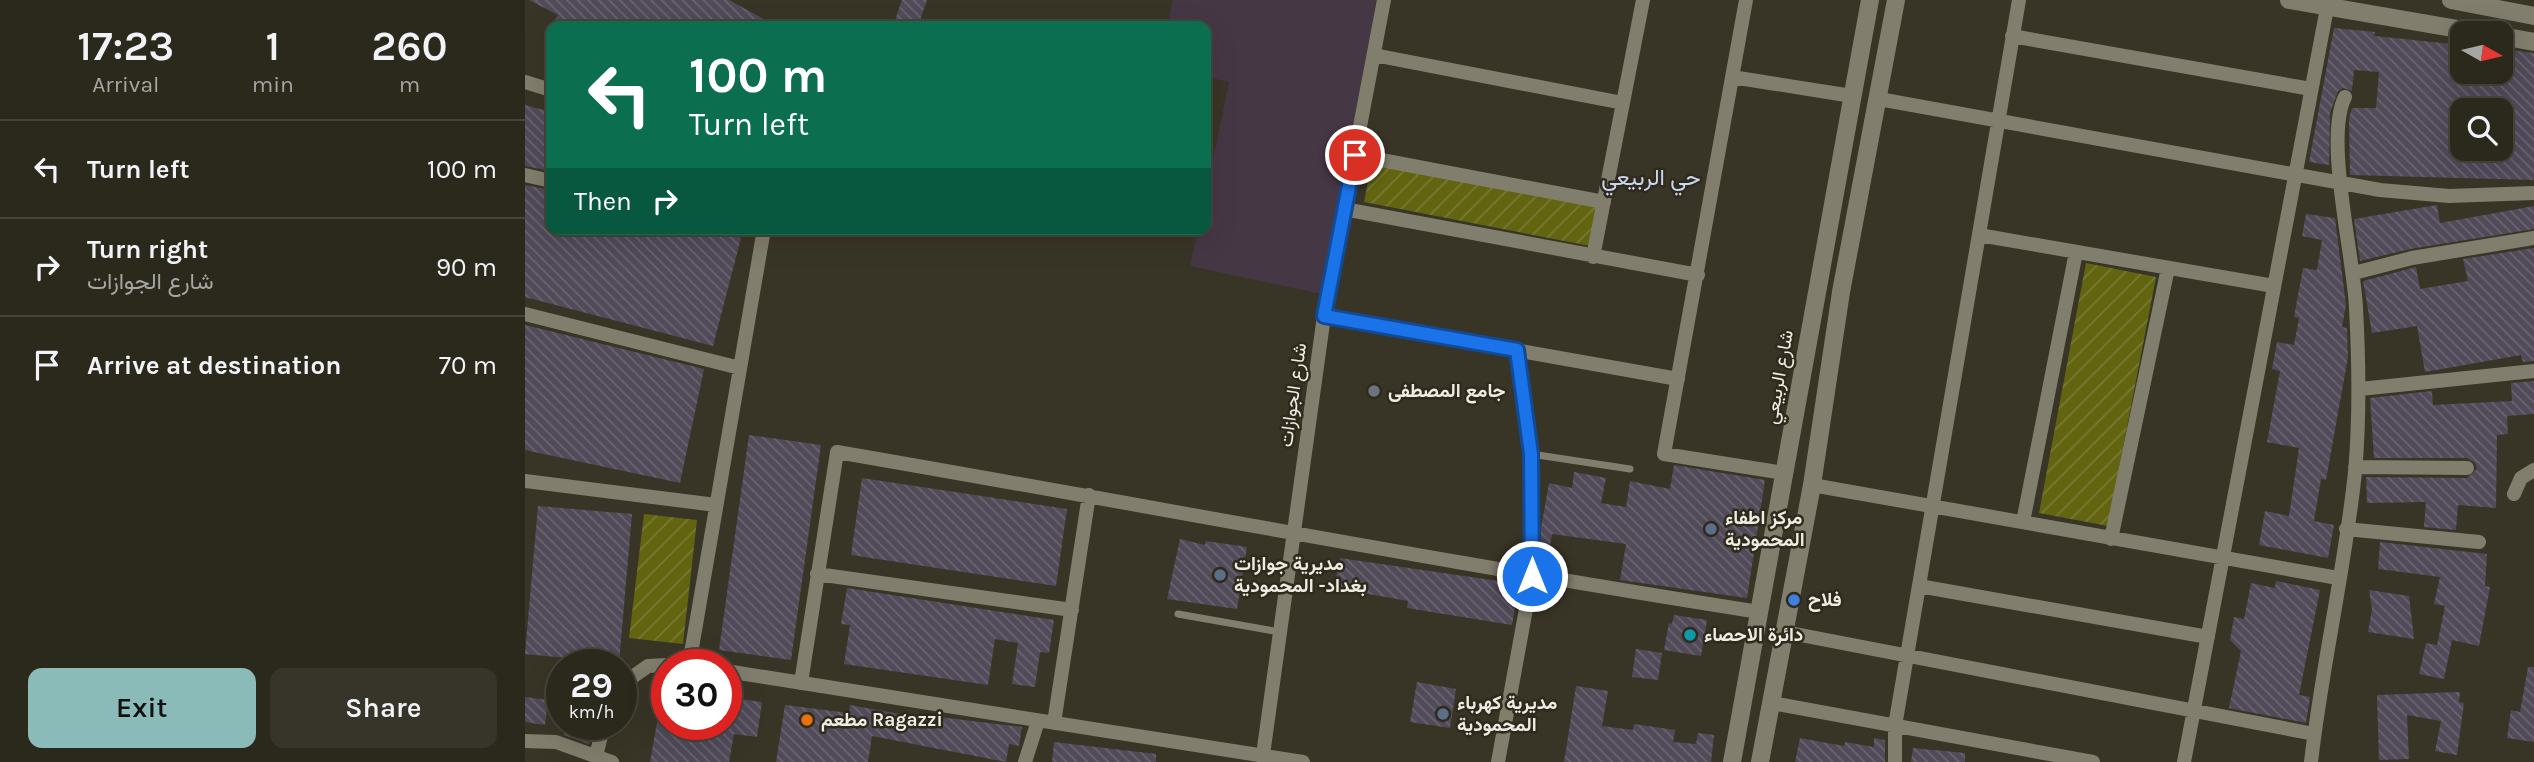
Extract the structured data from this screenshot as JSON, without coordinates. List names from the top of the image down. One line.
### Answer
{"streets":{"street":["شارع الربيعي","شارع الجوازات"]},"districts":["حي الربيعي"],"places":["جامع المصطفى","مركز اطفاء المحمودية","مديرية جوازات بغداد- المحمودية","فلاح","دائرة الاحصاء","مديرية كهرباء المحمودية","مطعم Ragazzi"],"north":"right","page":{"eta":["17:23","Arrival","1","min","260","m"],"turn":["100 m","Turn left"],"list":[{"name":"Turn left","value":"100 m"},{"name":"Turn right","note":"شارع الجوازات","value":"90 m"},{"name":"Arrive at destination","value":"70 m"}],"then":"Then","speed":"29 km/h","limit":"30","buttons":["Exit","Share"]}}
